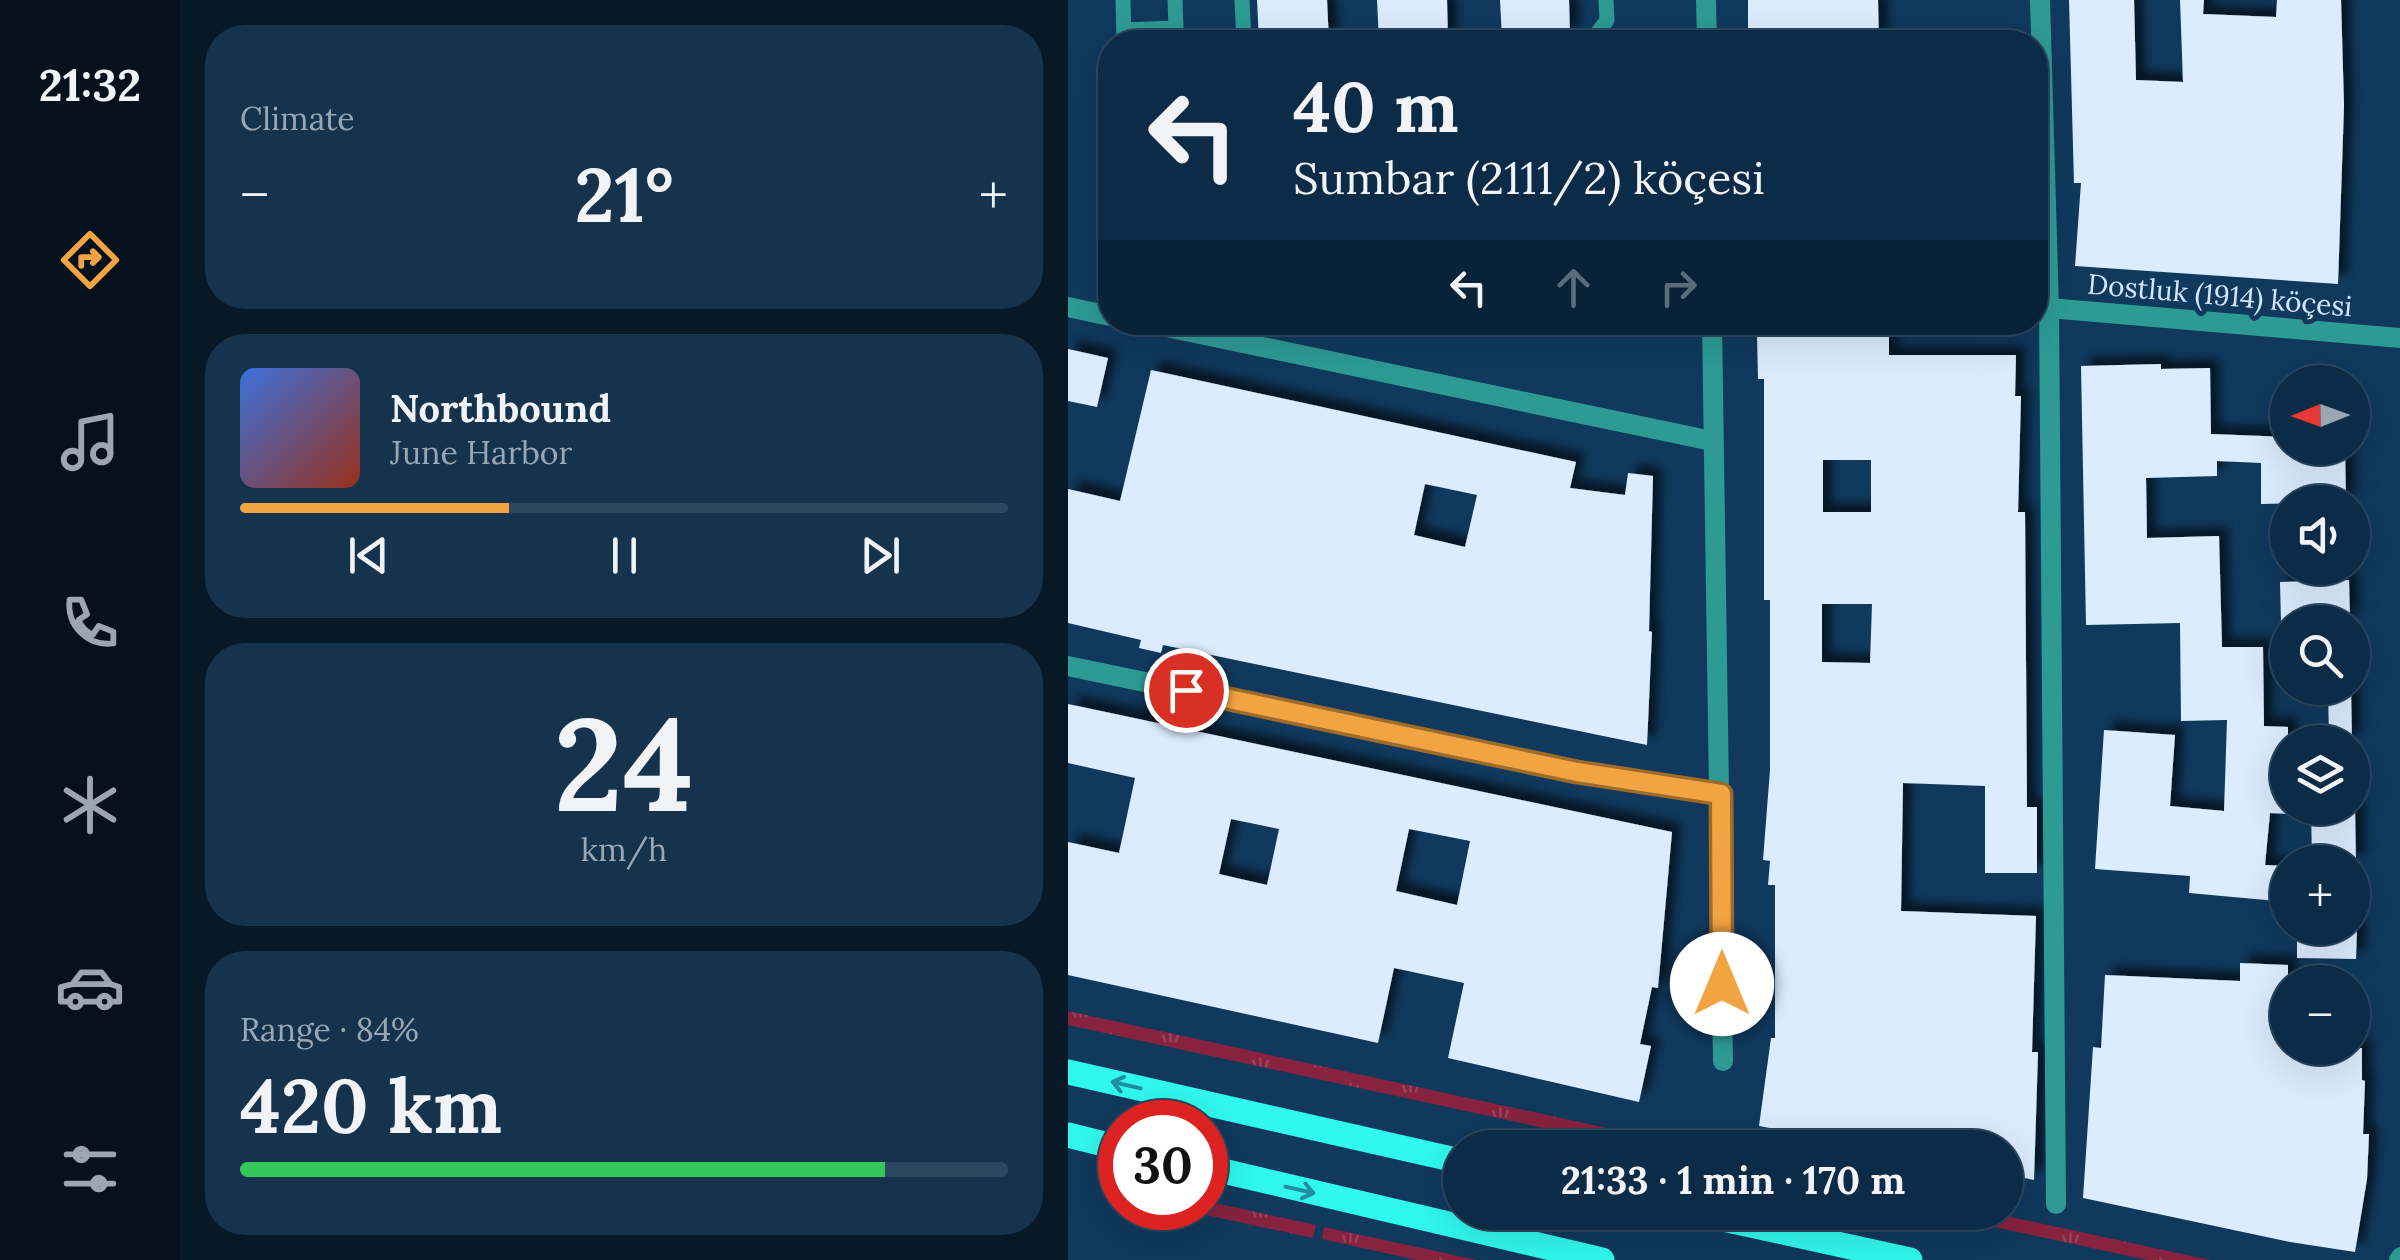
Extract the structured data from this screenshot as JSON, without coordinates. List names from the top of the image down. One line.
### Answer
{"streets":{"street":["Dostluk (1914) köçesi"]},"north":"left","page":{"tabs":"21:32","tile":["Climate",["24","km/h"],["Range · 84%","420 km"]],"turn":["40 m","Sumbar (2111/2) köçesi"],"heat":["−","21°","+"],"map_buttons":["+","−"],"song":["Northbound","June Harbor"],"limit":"30","trip":"21:33 · 1 min · 170 m"}}
